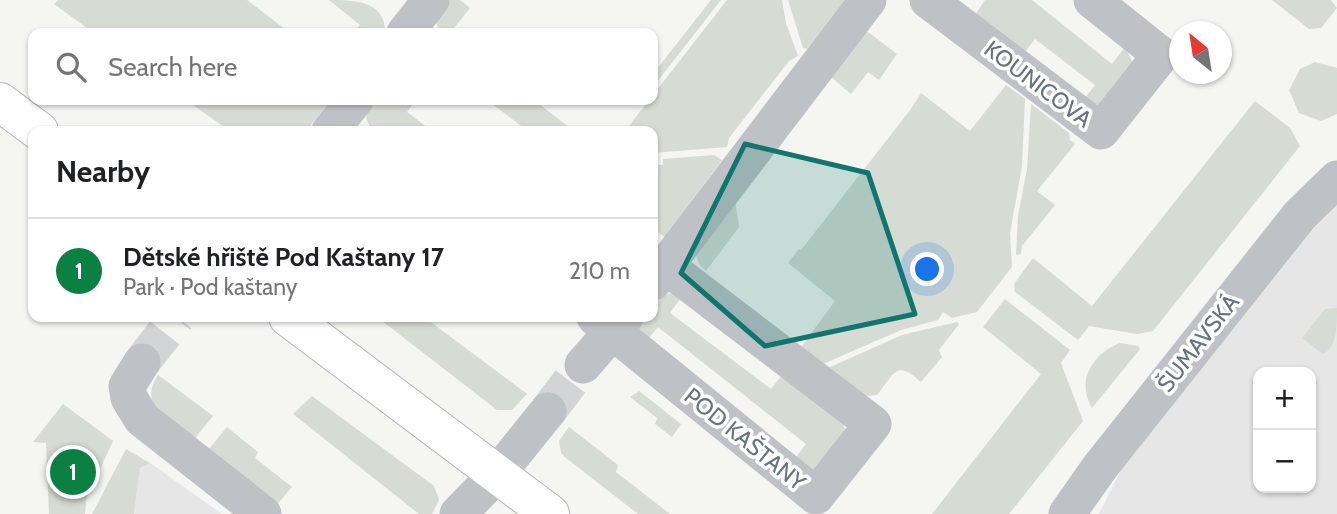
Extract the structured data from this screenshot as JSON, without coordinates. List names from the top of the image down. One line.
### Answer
{"streets":{"street":["KOUNICOVA","ŠUMAVSKÁ","POD KAŠTANY"]},"north":"top left","page":{"search":"Search here","heading":"Nearby","list":[{"mark":"1","name":"Dětské hřiště Pod Kaštany 17","note":"Park · Pod kaštany","value":"210 m"}],"map_buttons":["+","−"],"pins":"1"}}
